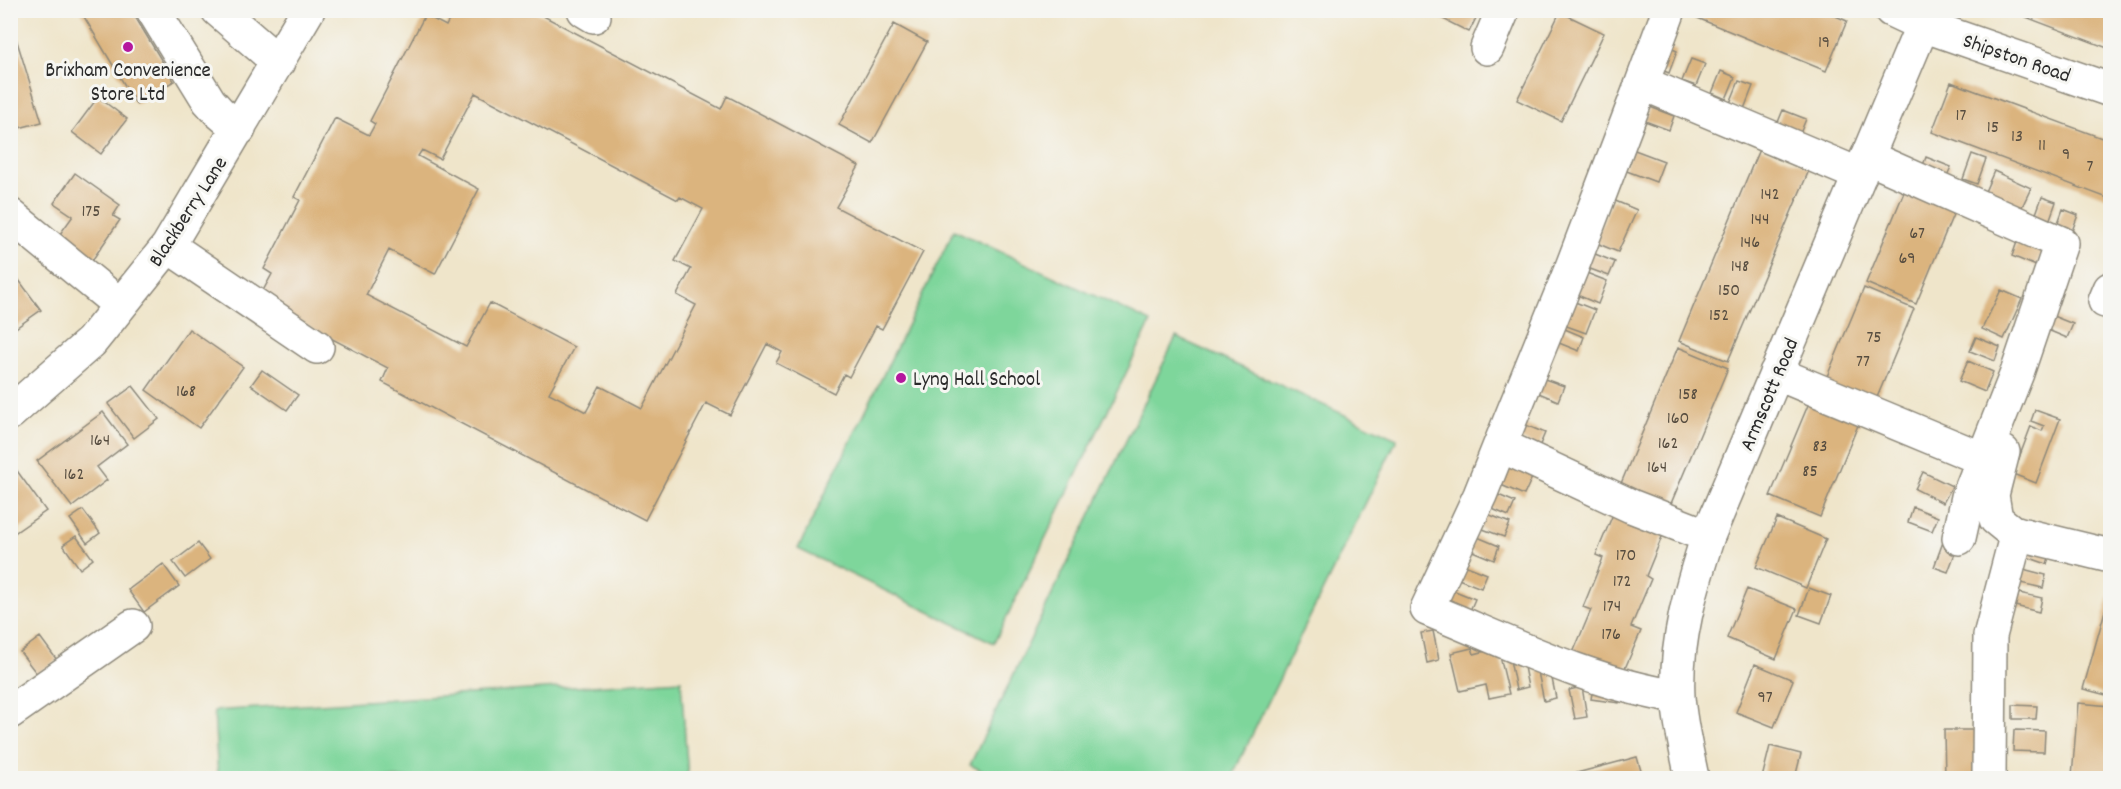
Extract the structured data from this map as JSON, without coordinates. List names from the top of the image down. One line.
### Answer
{"streets":{"street":["Shipston Road","Blackberry Lane","Armscott Road"]},"crossings":[["Shipston Road","Armscott Road"]],"places":["Brixham Convenience Store Ltd","Lyng Hall School"],"house_numbers":["19","17","15","13","11","9","7","142","175","144","67","146","69","148","150","152","75","77","168","158","160","164","162","83","164","85","162","170","172","174","176","97"]}
